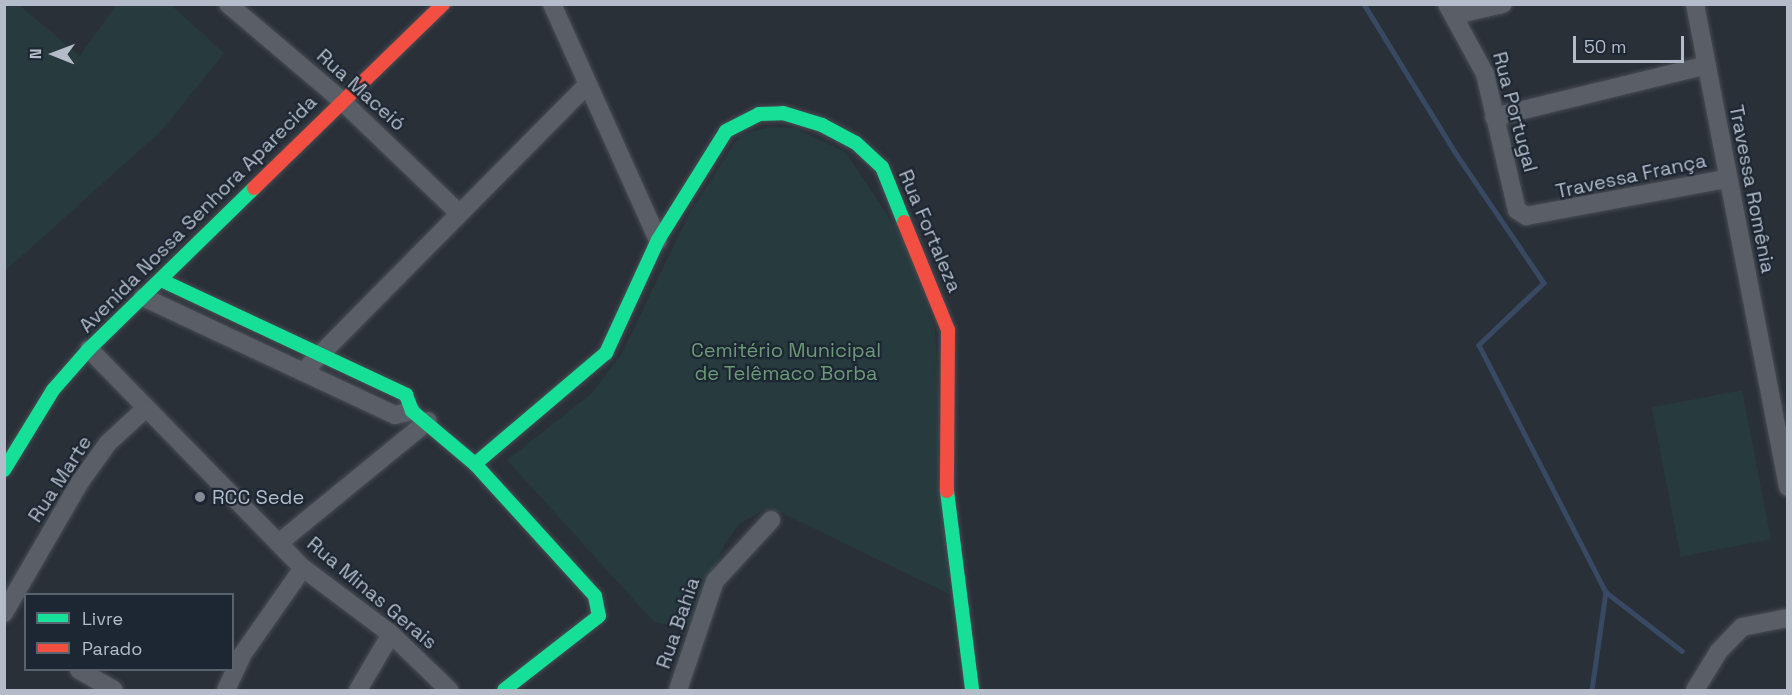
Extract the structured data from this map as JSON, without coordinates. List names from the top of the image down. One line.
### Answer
{"streets":{"street":["Rua Maceió","Rua Portugal","Travessa França","Travessa Romênia","Avenida Nossa Senhora Aparecida","Rua Fortaleza","Rua Marte","Rua Minas Gerais","Rua Bahia"]},"crossings":[["Rua Maceió","Avenida Nossa Senhora Aparecida"],["Rua Portugal","Travessa França"],["Travessa França","Travessa Romênia"],["Avenida Nossa Senhora Aparecida","Rua Minas Gerais"],["Rua Marte","Rua Minas Gerais"]],"parks":["Cemitério Municipal de Telêmaco Borba"],"places":["RCC Sede"],"legend":["Livre","Parado"],"scale_bar":"50 m","north":"left"}
